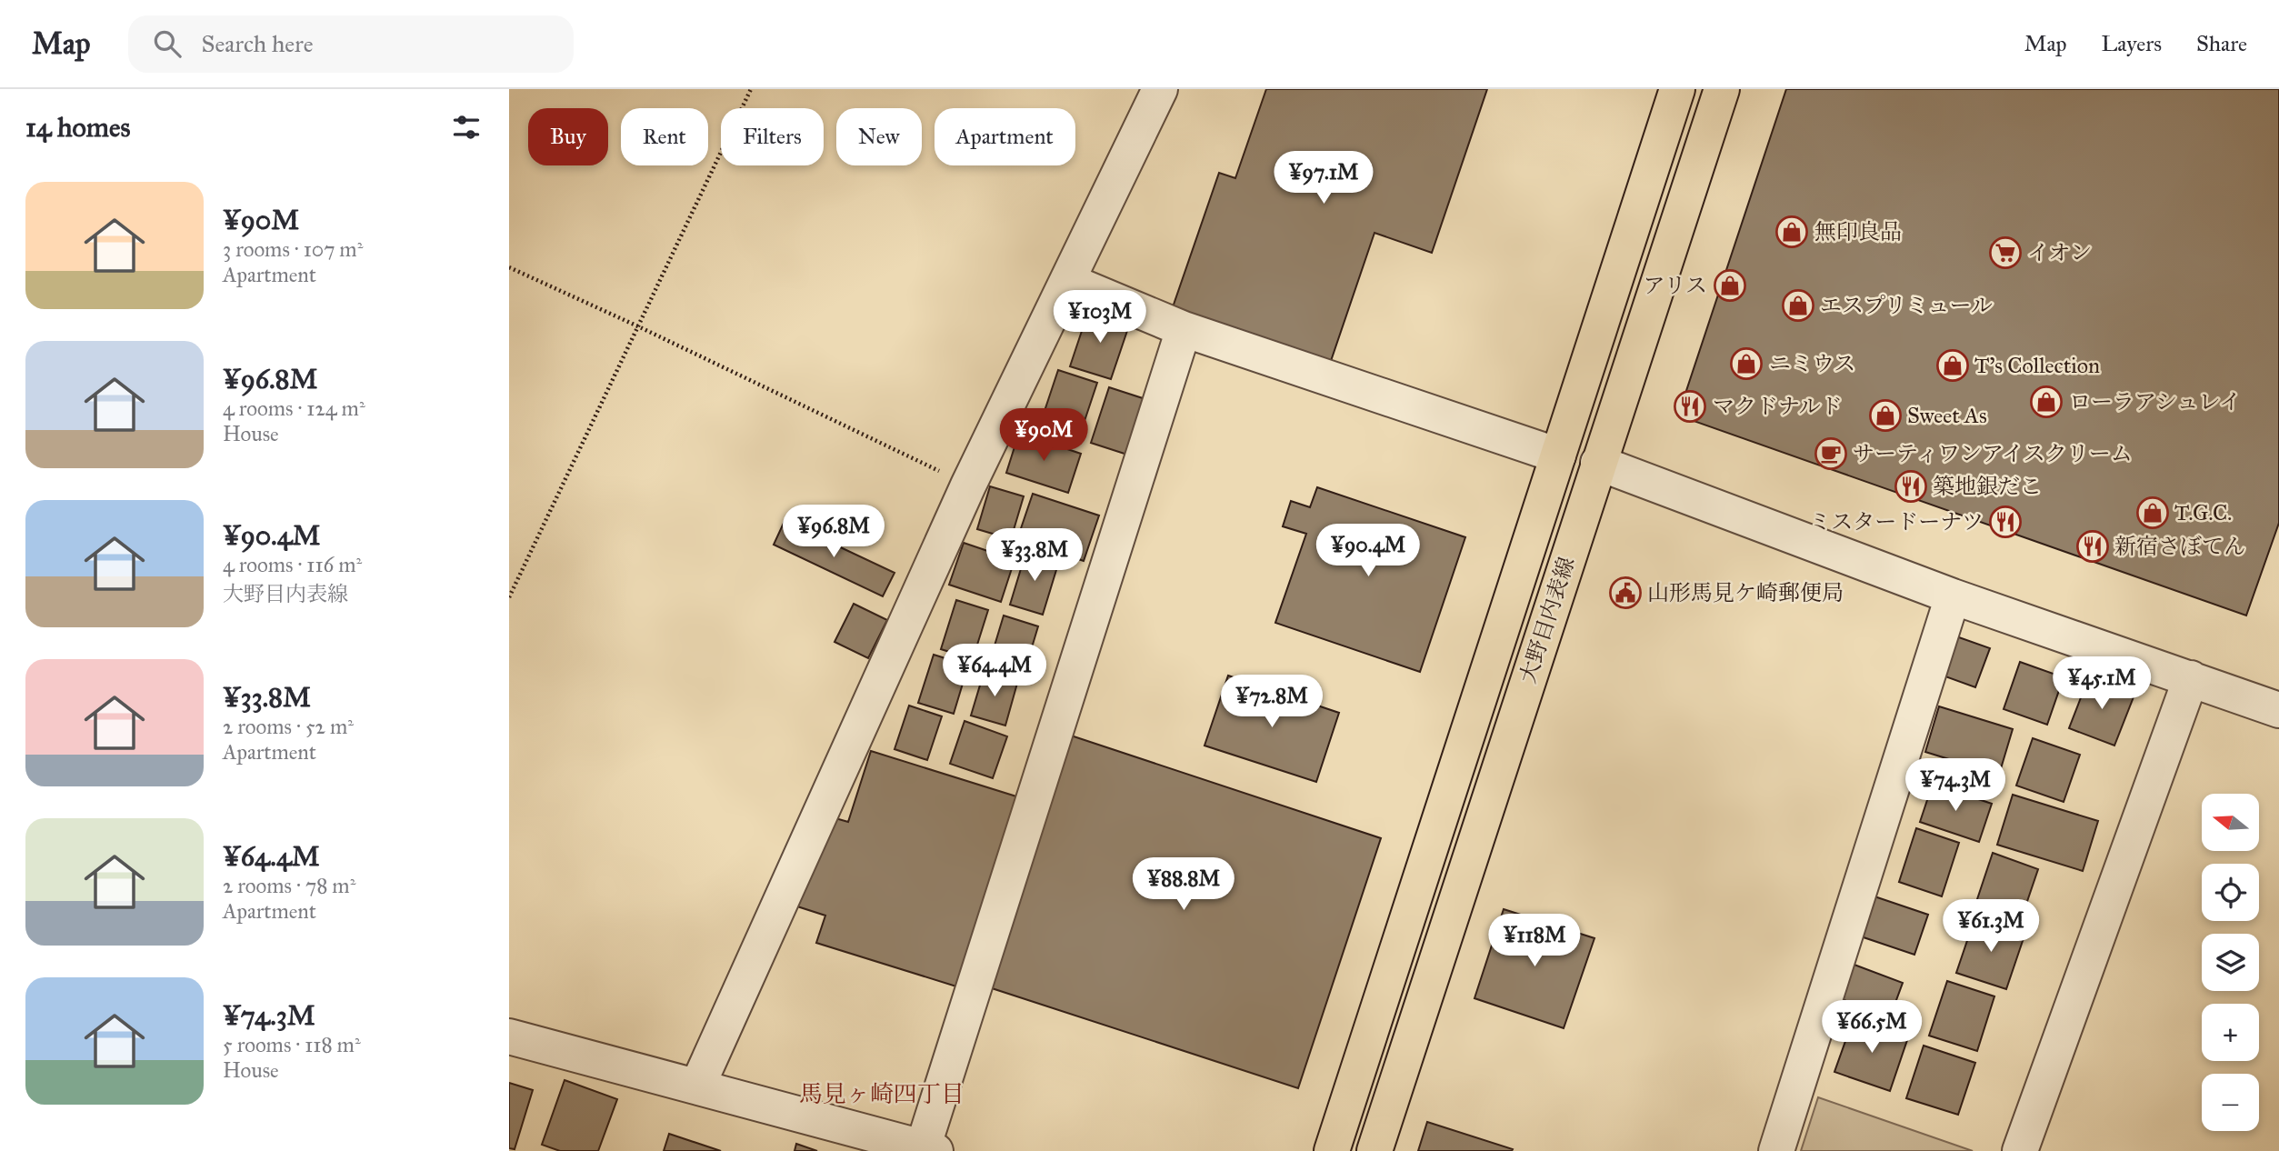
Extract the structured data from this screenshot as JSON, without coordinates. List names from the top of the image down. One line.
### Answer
{"streets":{"main road":["大野目内表線"]},"districts":["馬見ヶ崎四丁目"],"places":{"shop":["無印良品","アリス","エスプリミュール","ニミウス","T's Collection","ローラアシュレイ","Sweet As","T.G.C."],"supermarket":["イオン"],"restaurant":["マクドナルド","築地銀だこ","ミスタードーナツ","新宿さぼてん"],"cafe":["サーティワンアイスクリーム"],"public building":["山形馬見ケ崎郵便局"]},"north":"left","page":{"header":"Map","search":"Search here","nav":["Map","Layers","Share"],"heading":"14 homes","chip":["Buy","Rent","Filters","New","Apartment"],"price":["¥97.1M","¥103M","¥90M","¥96.8M","¥90.4M","¥33.8M","¥64.4M","¥45.1M","¥72.8M","¥74.3M","¥88.8M","¥61.3M","¥118M","¥66.5M"],"list":[{"name":"¥90M","note":"3 rooms · 107 m² · Apartment"},{"name":"¥96.8M","note":"4 rooms · 124 m² · House"},{"name":"¥90.4M","note":"4 rooms · 116 m² · 大野目内表線"},{"name":"¥33.8M","note":"2 rooms · 52 m² · Apartment"},{"name":"¥64.4M","note":"2 rooms · 78 m² · Apartment"},{"name":"¥74.3M","note":"5 rooms · 118 m² · House"}],"map_buttons":["+","−"]}}
